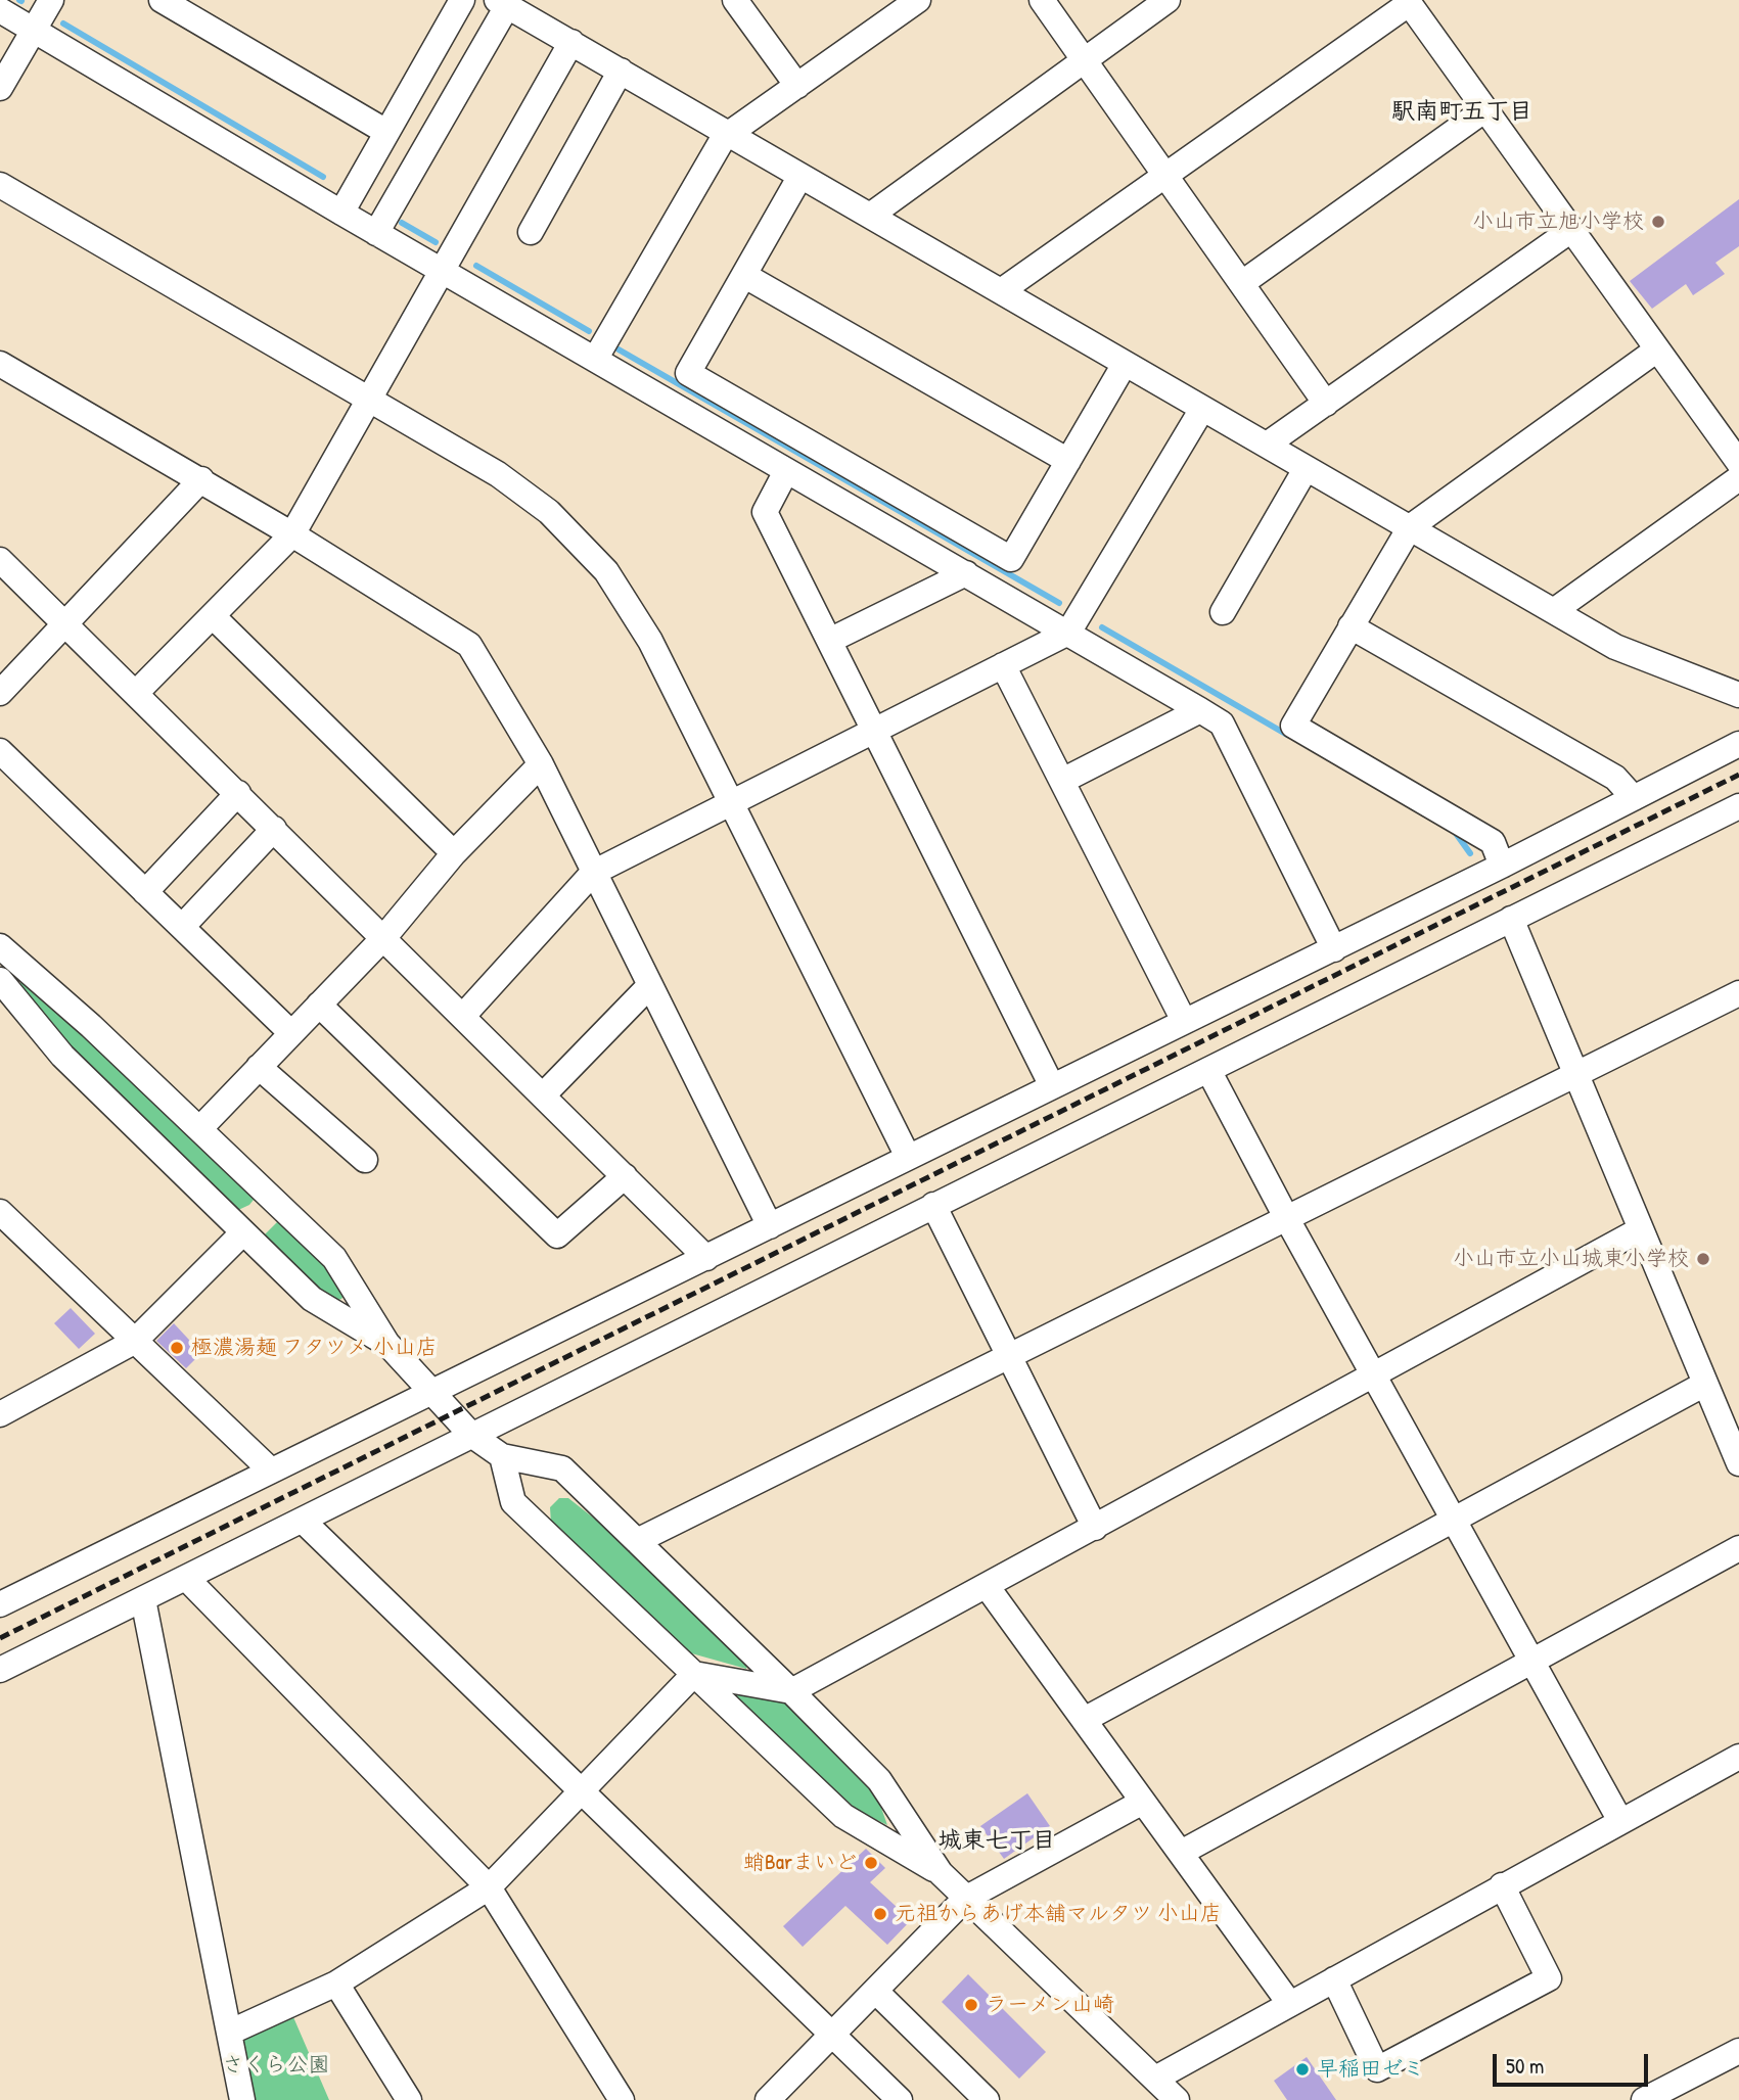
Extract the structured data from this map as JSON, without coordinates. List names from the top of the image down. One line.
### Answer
{"districts":["駅南町五丁目","城東七丁目"],"parks":["さくら公園"],"places":["小山市立旭小学校","小山市立小山城東小学校","極濃湯麺 フタツメ 小山店","蛸Barまいど","元祖からあげ本舗マルタツ 小山店","ラーメン山崎","早稲田ゼミ"],"scale_bar":"50 m"}
